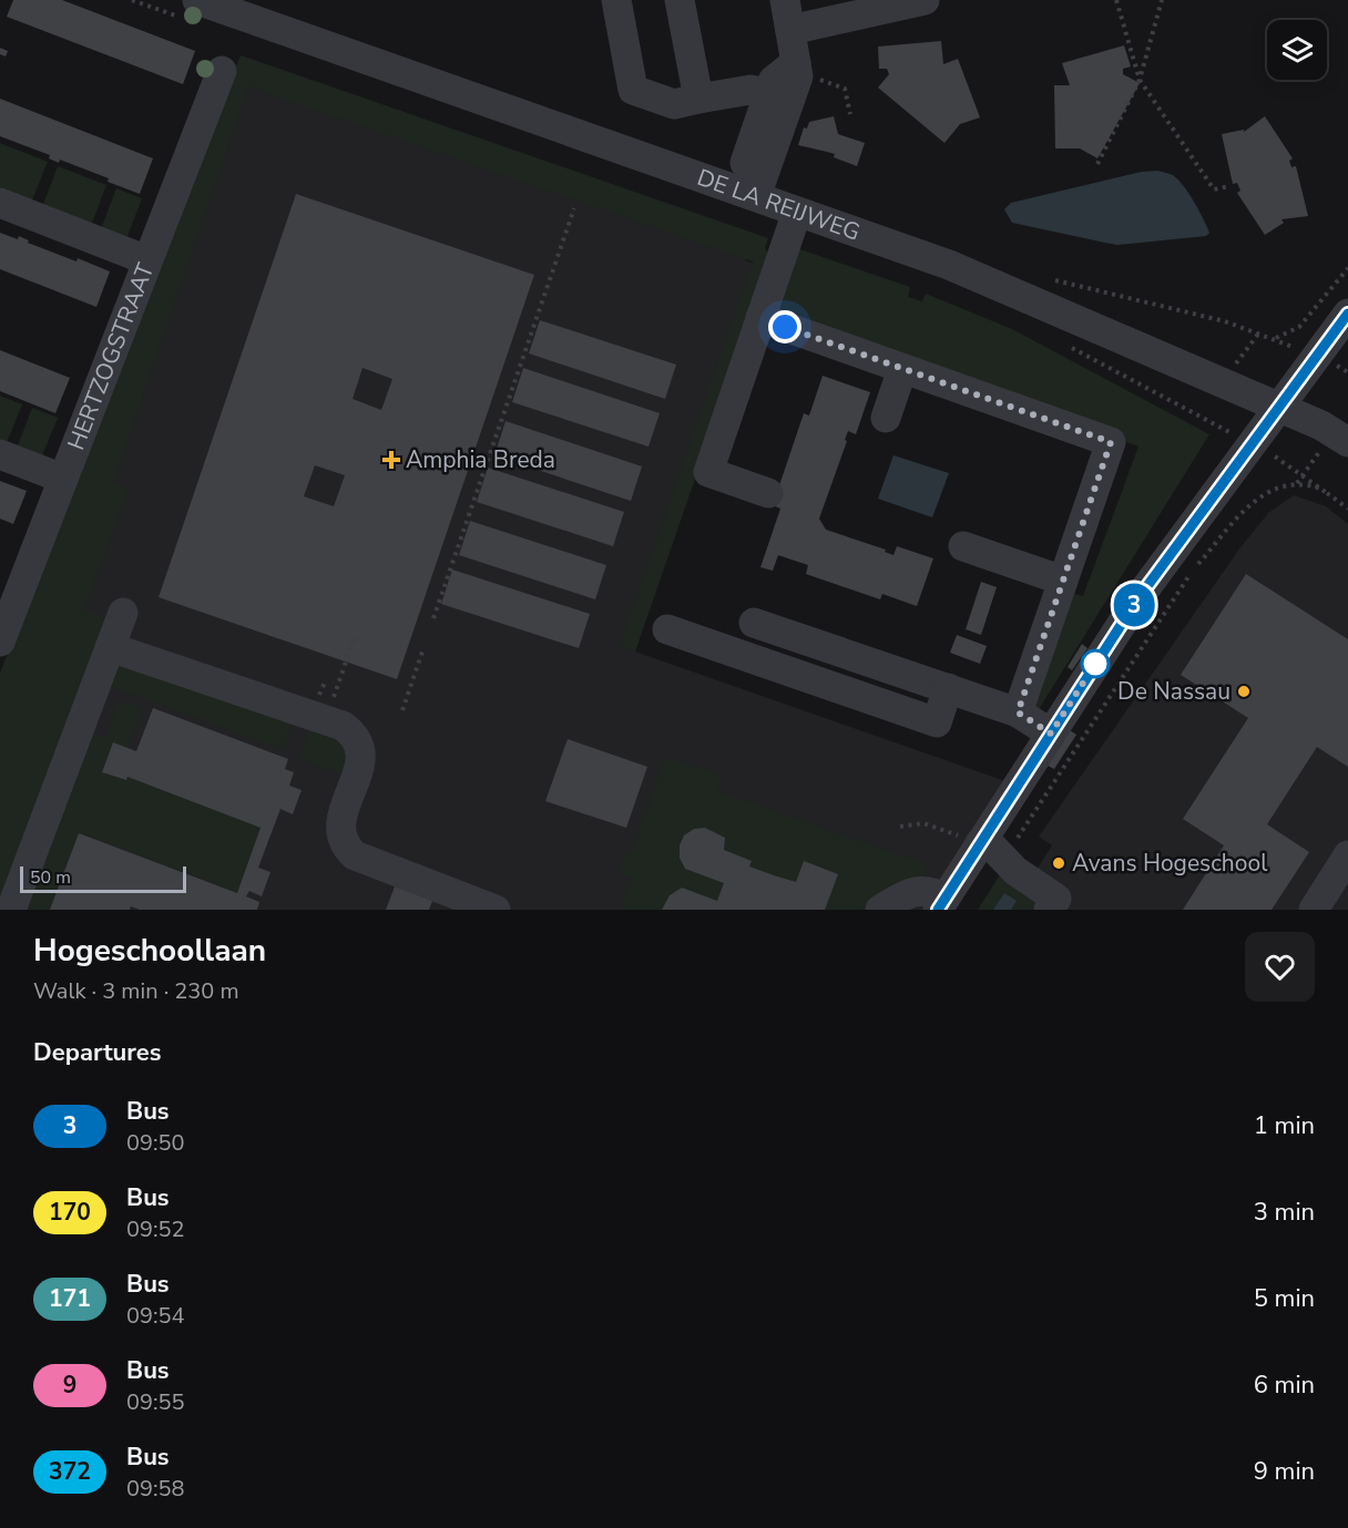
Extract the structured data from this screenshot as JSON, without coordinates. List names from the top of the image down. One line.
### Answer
{"streets":{"street":["DE LA REIJWEG","HERTZOGSTRAAT"]},"places":{"health":["Amphia Breda"],"other":["De Nassau","Avans Hogeschool"]},"lines":["bus line 3"],"scale_bar":"50 m","page":{"on_map":"3","scale":"50 m","heading":[["Hogeschoollaan","Walk · 3 min · 230 m"],"Departures"],"list":[{"mark":"3","name":"Bus","note":"09:50","value":"1 min"},{"mark":"170","name":"Bus","note":"09:52","value":"3 min"},{"mark":"171","name":"Bus","note":"09:54","value":"5 min"},{"mark":"9","name":"Bus","note":"09:55","value":"6 min"},{"mark":"372","name":"Bus","note":"09:58","value":"9 min"}]}}
